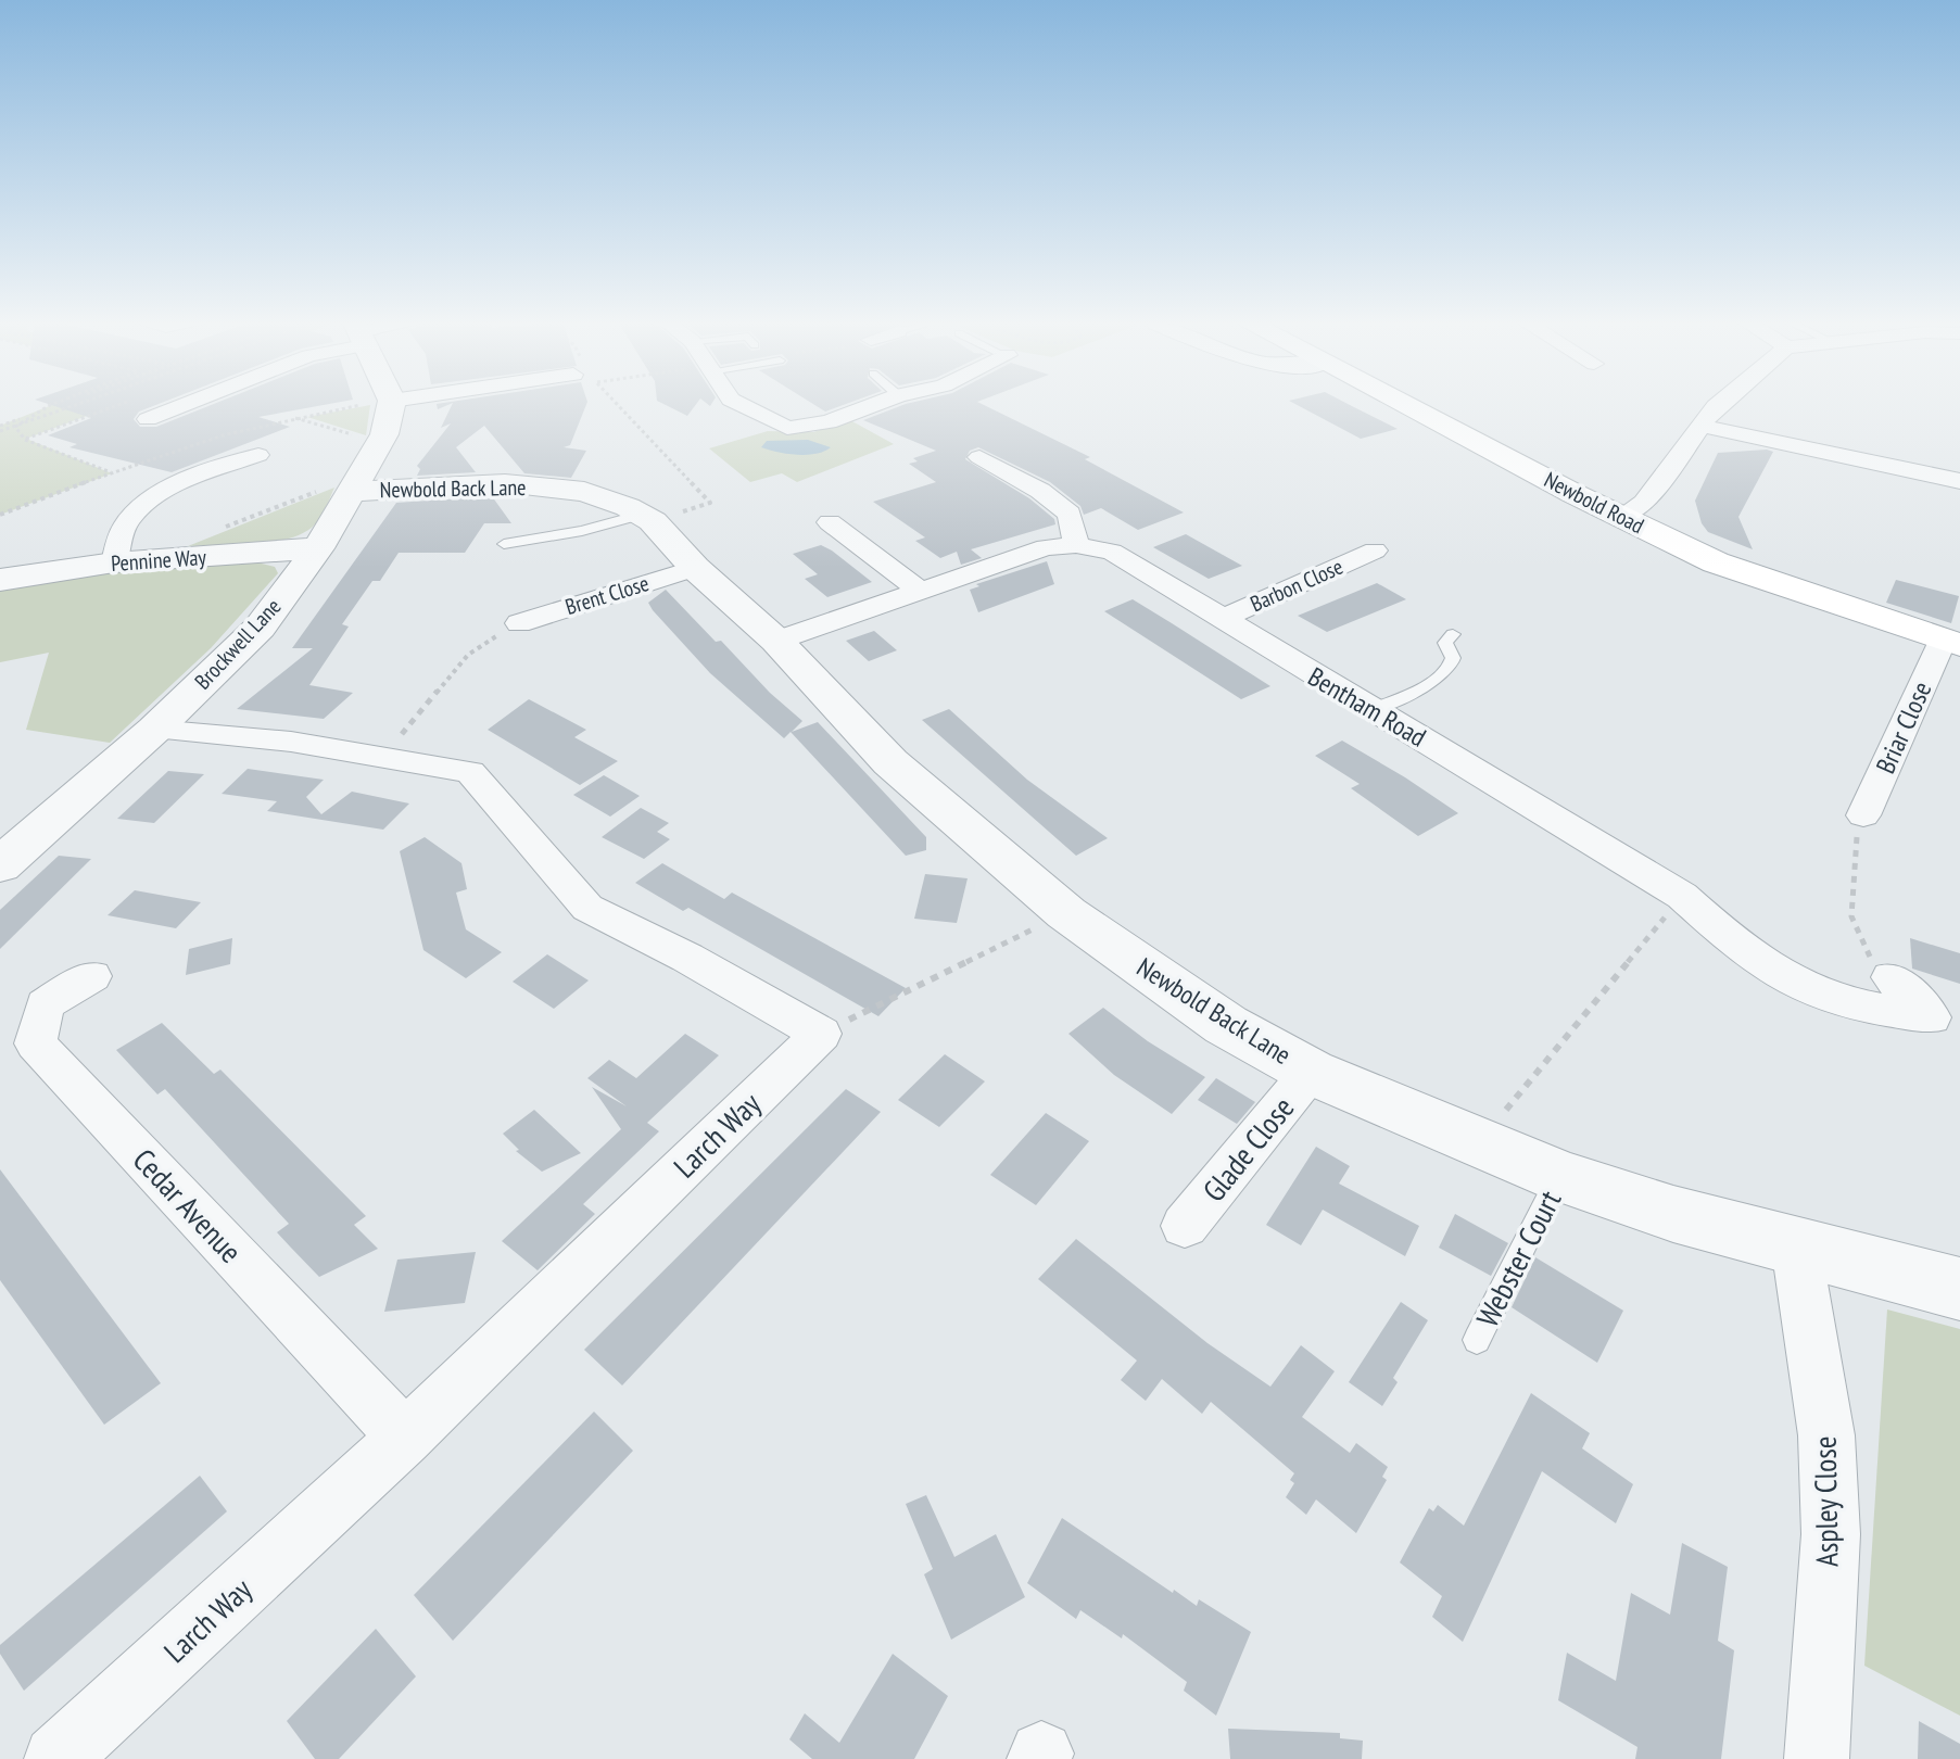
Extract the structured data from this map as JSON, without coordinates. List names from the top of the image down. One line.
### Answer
{"streets":{"main road":["Newbold Road"],"street":["Newbold Back Lane","Pennine Way","Barbon Close","Brent Close","Brockwell Lane","Bentham Road","Briar Close","Larch Way","Glade Close","Cedar Avenue","Aspley Close"],"lane":["Webster Court"]},"crossings":[["Newbold Back Lane","Brent Close"],["Newbold Back Lane","Brockwell Lane"],["Newbold Back Lane","Bentham Road"],["Newbold Back Lane","Glade Close"],["Newbold Back Lane","Webster Court"],["Newbold Back Lane","Aspley Close"],["Newbold Road","Briar Close"],["Pennine Way","Brockwell Lane"],["Barbon Close","Bentham Road"],["Larch Way","Cedar Avenue"]]}
